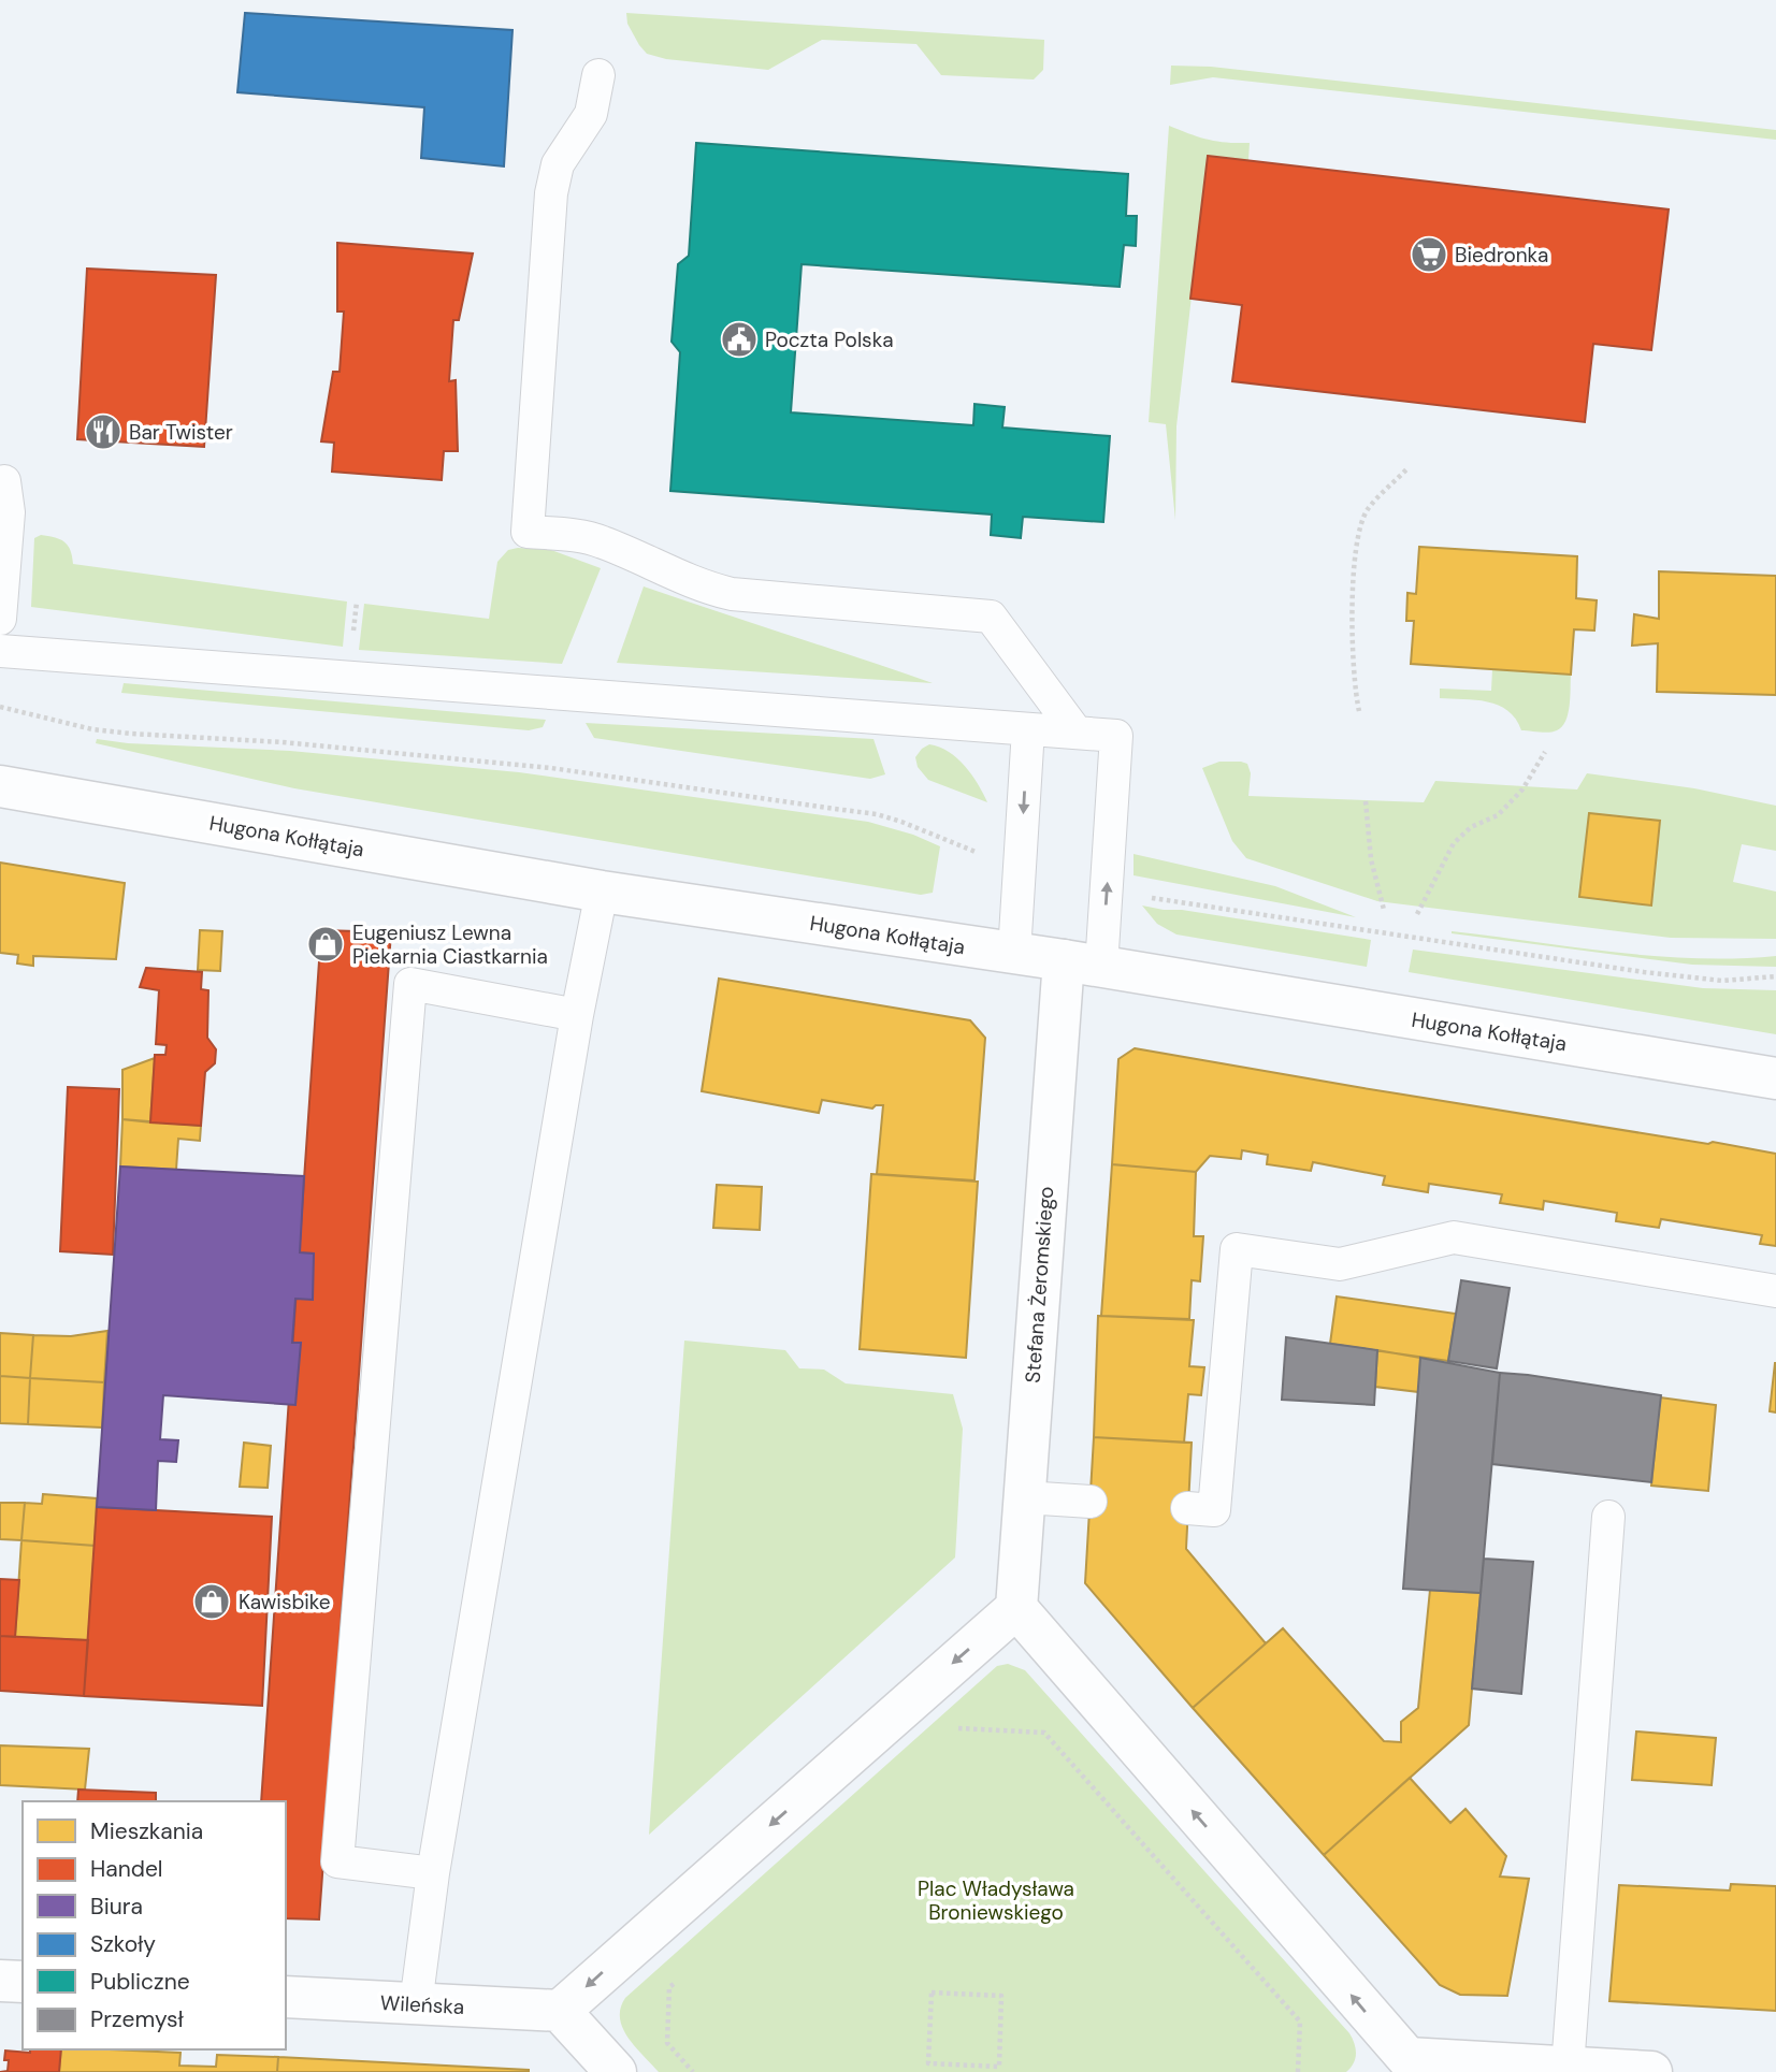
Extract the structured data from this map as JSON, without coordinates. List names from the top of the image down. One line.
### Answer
{"streets":{"street":["Hugona Kołłątaja","Stefana Żeromskiego","Wileńska"]},"crossings":[["Hugona Kołłątaja","Stefana Żeromskiego"]],"parks":["Plac Władysława Broniewskiego"],"places":{"supermarket":["Biedronka"],"public building":["Poczta Polska"],"restaurant":["Bar Twister"],"shop":["Eugeniusz Lewna Piekarnia Ciastkarnia","Kawisbike"]},"legend":["Mieszkania","Handel","Biura","Szkoły","Publiczne","Przemysł"]}
